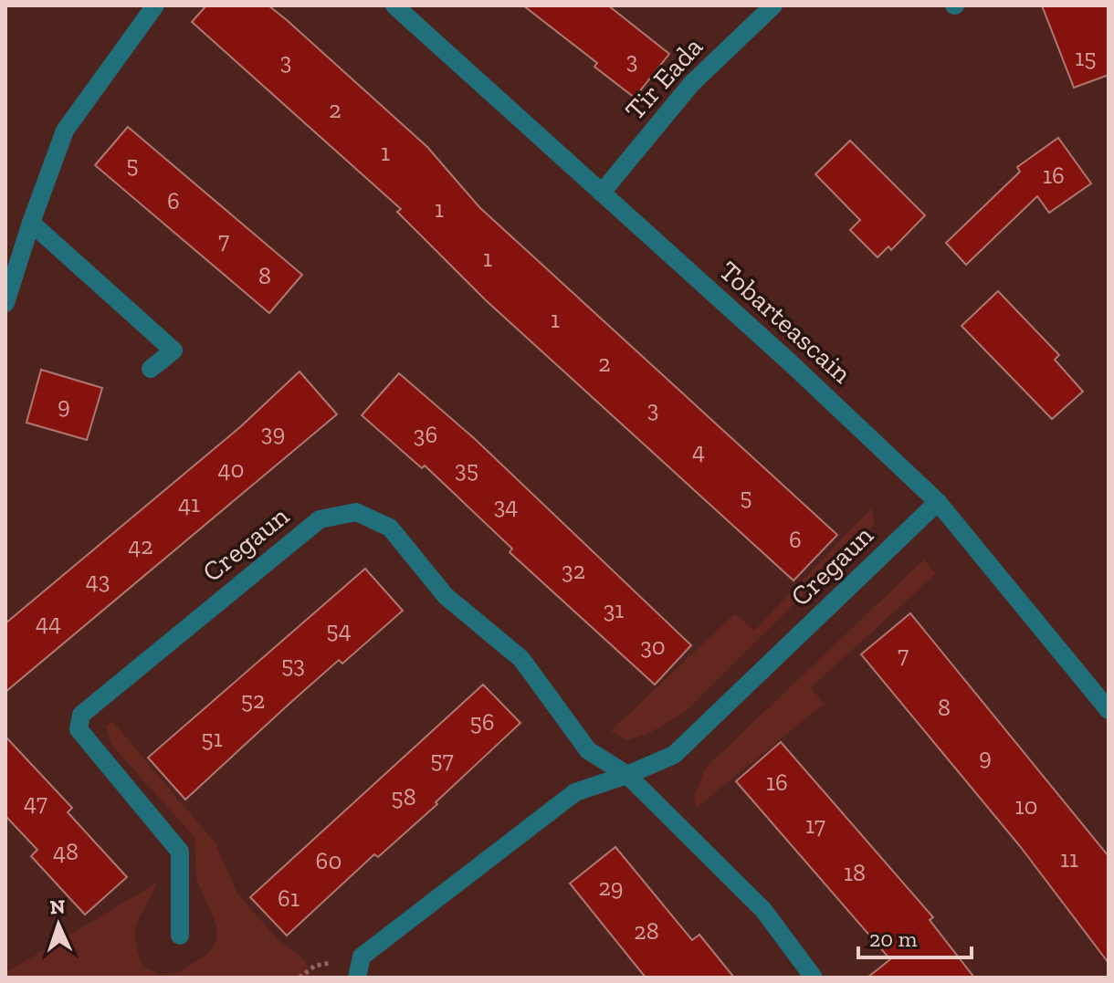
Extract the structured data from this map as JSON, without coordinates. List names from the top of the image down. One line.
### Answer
{"streets":{"street":["Tir Eada","Tobarteascain","Cregaun"]},"crossings":[["Tir Eada","Tobarteascain"],["Tobarteascain","Cregaun"]],"house_numbers":["15","3","3","2","1","5","16","6","1","7","1","8","1","2","9","3","39","36","4","40","35","5","41","34","6","42","32","43","31","44","54","30","7","53","52","8","56","51","9","57","16","58","47","10","17","48","11","60","18","29","61","28"],"scale_bar":"20 m","north":"top"}
